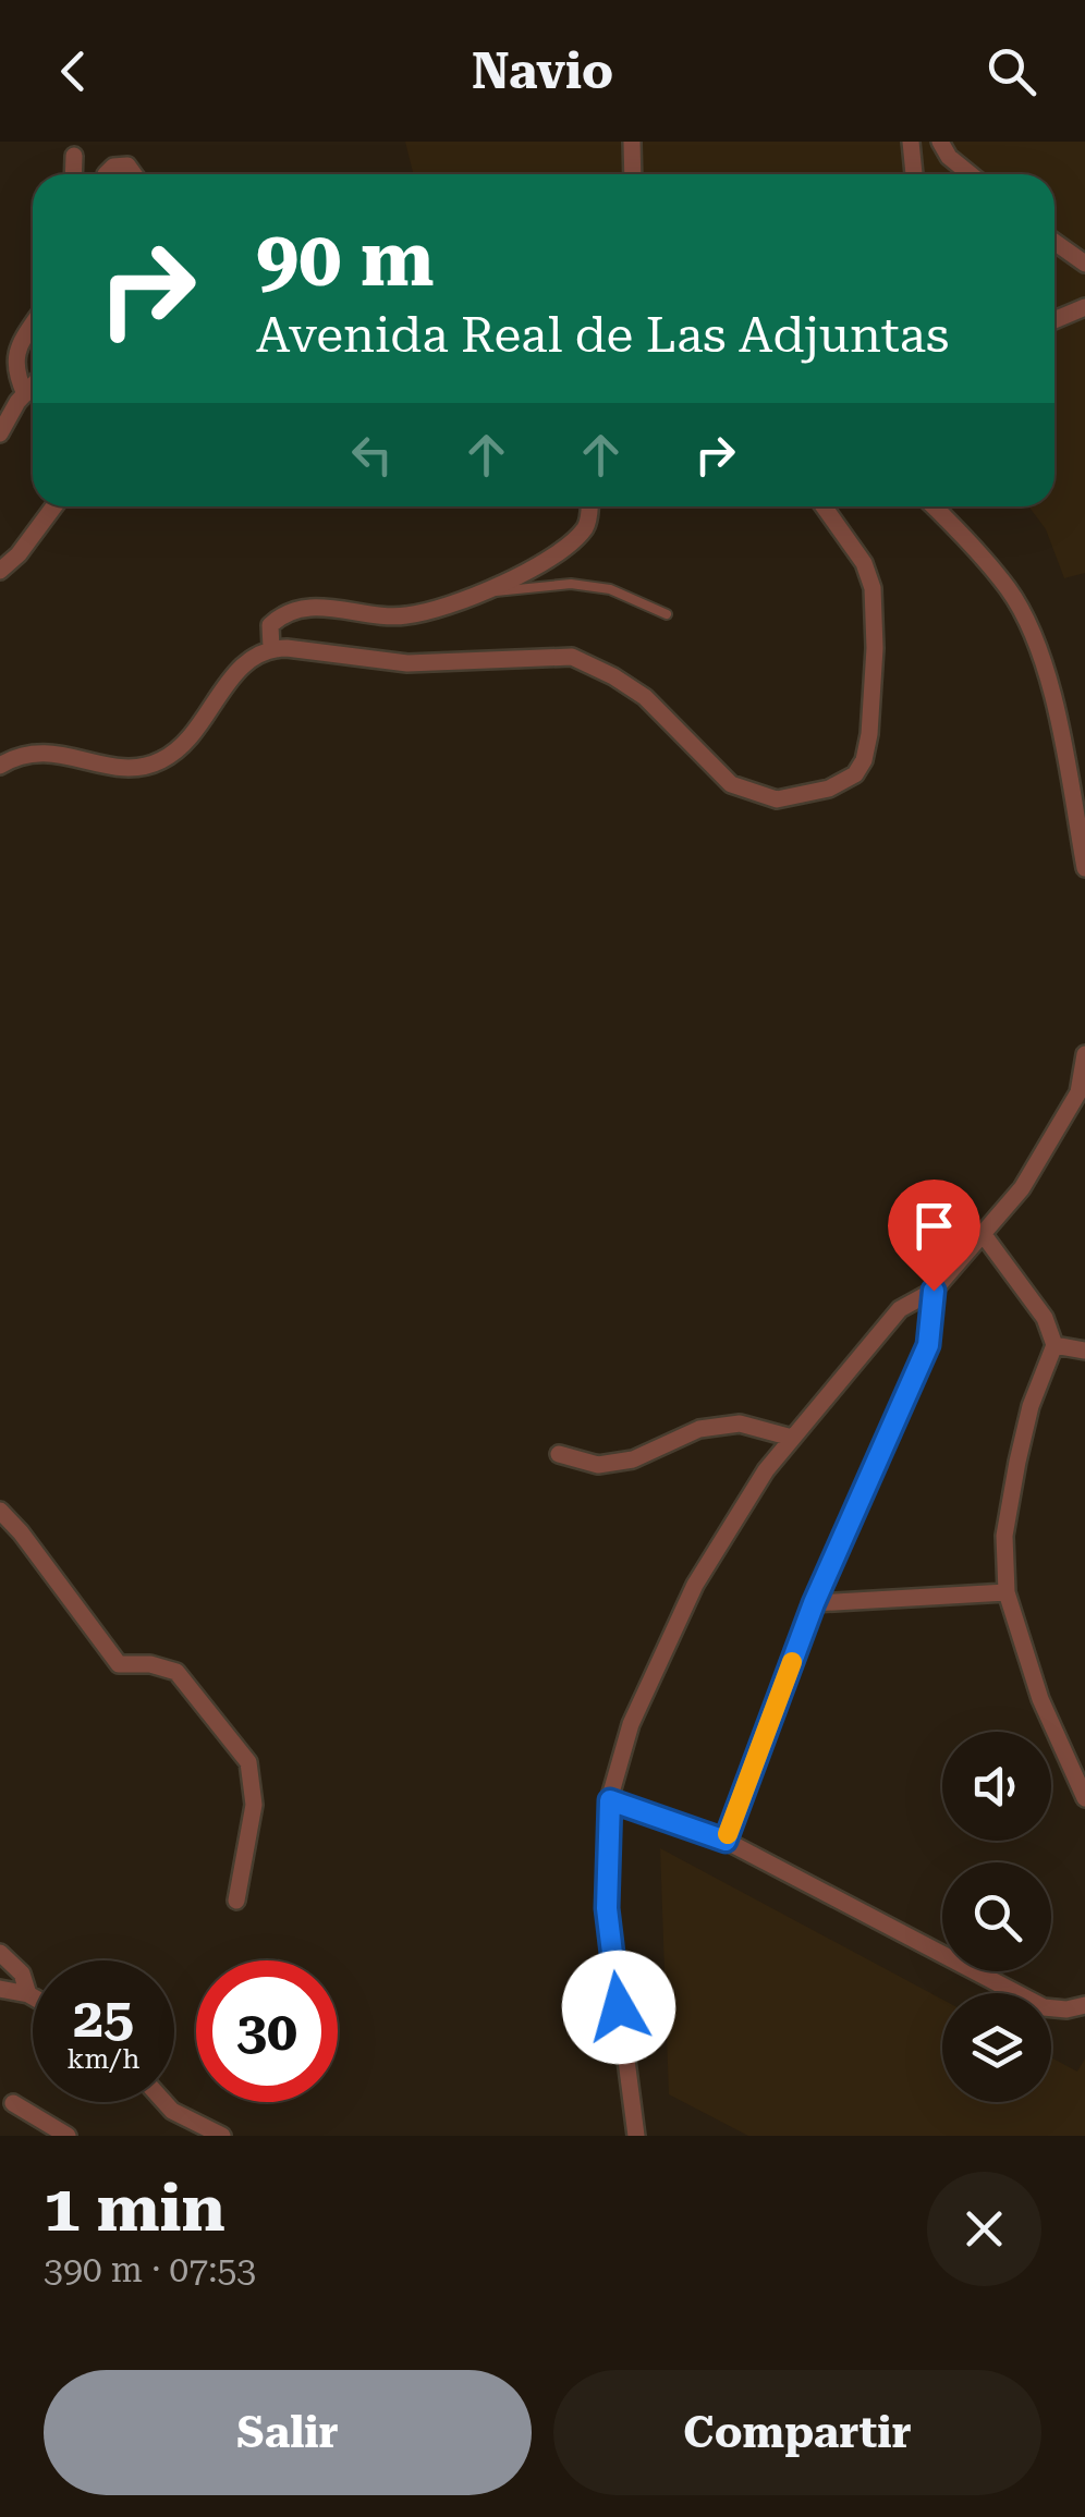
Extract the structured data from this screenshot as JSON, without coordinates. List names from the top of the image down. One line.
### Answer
{"page":{"header":"Navio","turn":["90 m","Avenida Real de Las Adjuntas"],"speed":"25 km/h","limit":"30","heading":["1 min","390 m · 07:53"],"buttons":["Salir","Compartir"]}}
